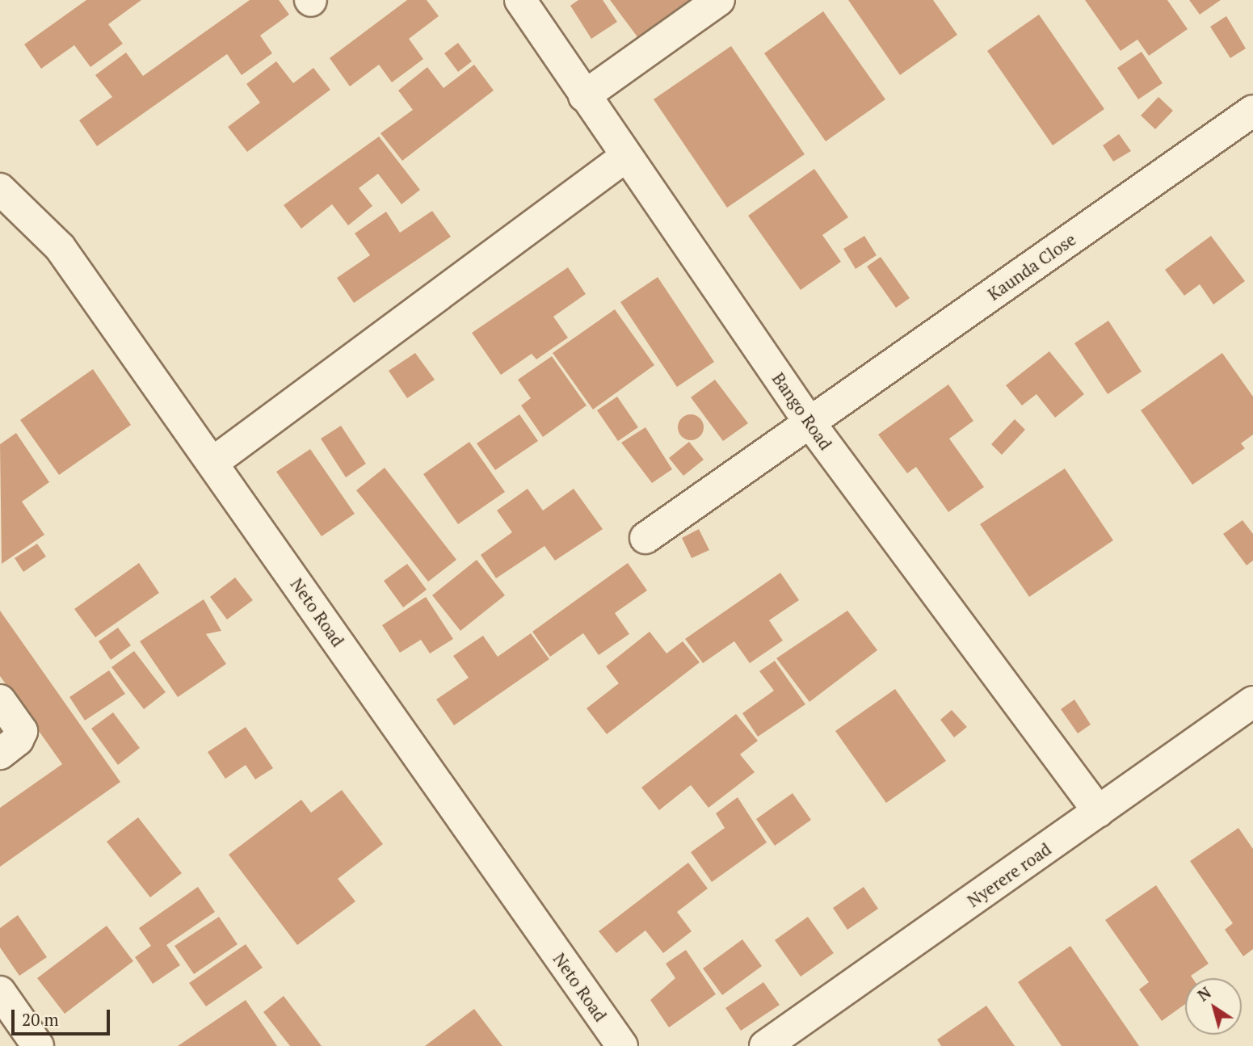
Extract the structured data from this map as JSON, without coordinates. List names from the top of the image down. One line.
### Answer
{"streets":{"street":["Kaunda Close","Bango Road","Neto Road","Nyerere road"]},"crossings":[["Kaunda Close","Bango Road"],["Bango Road","Nyerere road"]],"scale_bar":"20 m","north":"top left"}
